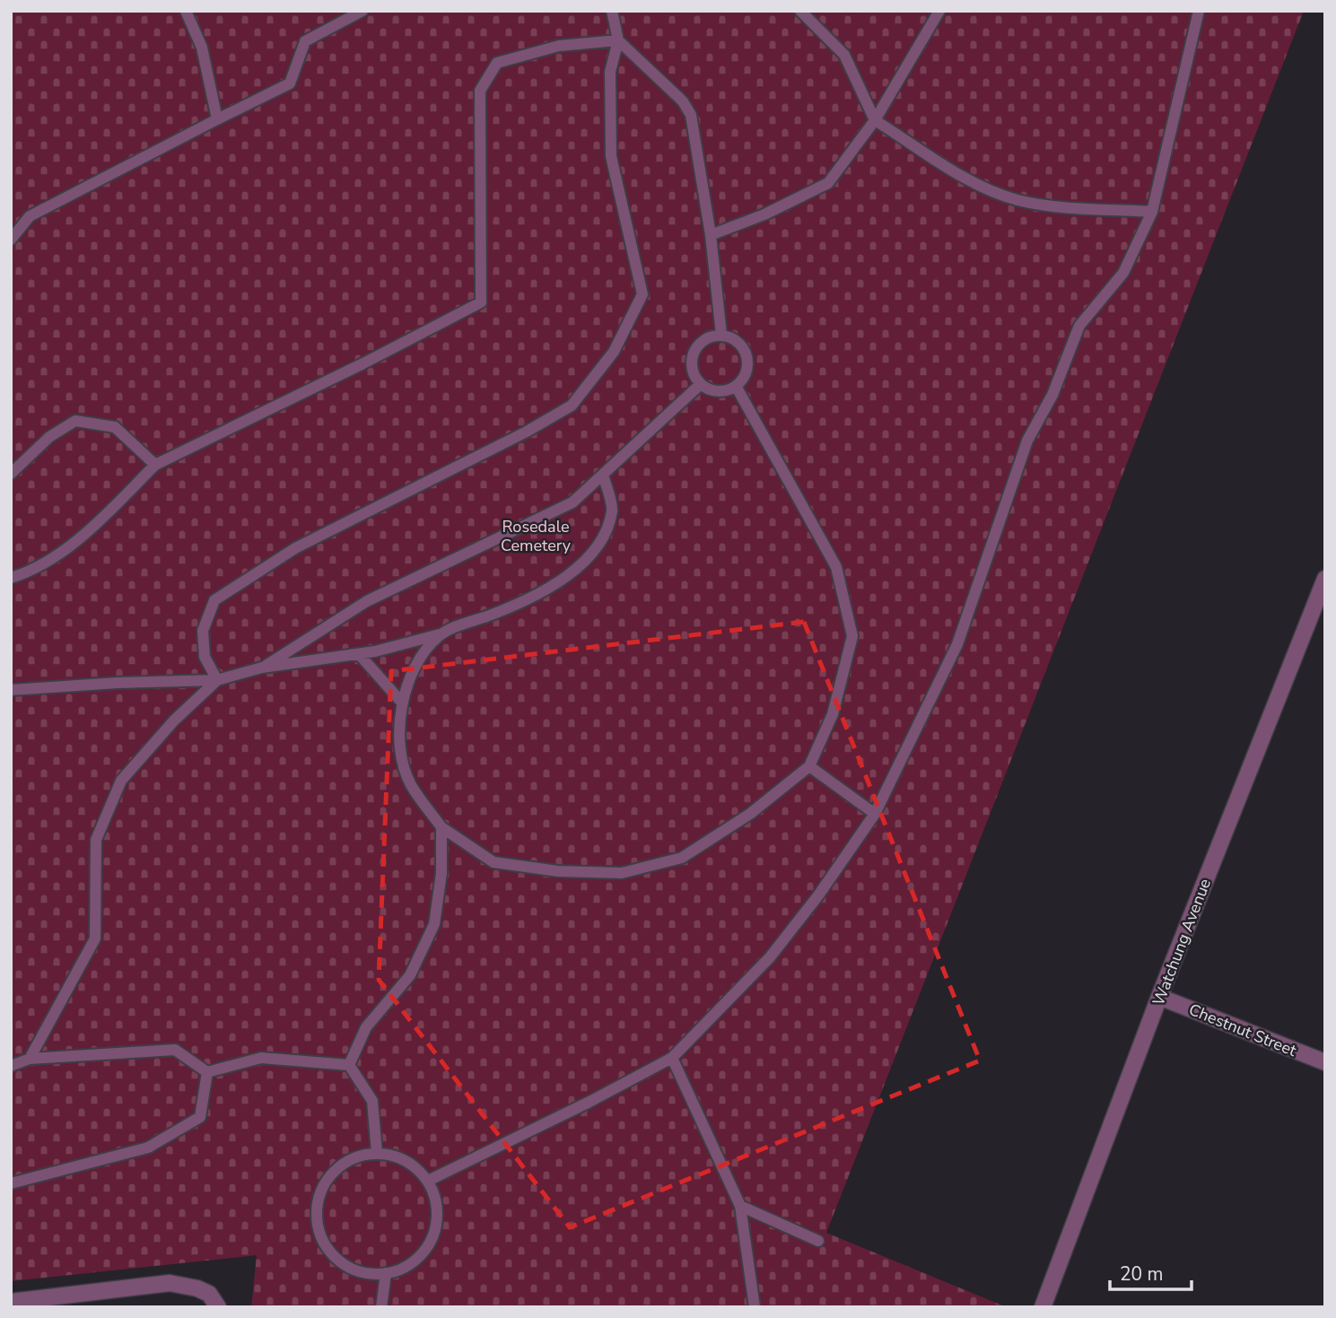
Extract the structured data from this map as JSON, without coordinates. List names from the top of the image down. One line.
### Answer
{"streets":{"street":["Watchung Avenue","Chestnut Street"]},"crossings":[["Watchung Avenue","Chestnut Street"]],"parks":["Rosedale Cemetery"],"scale_bar":"20 m"}
